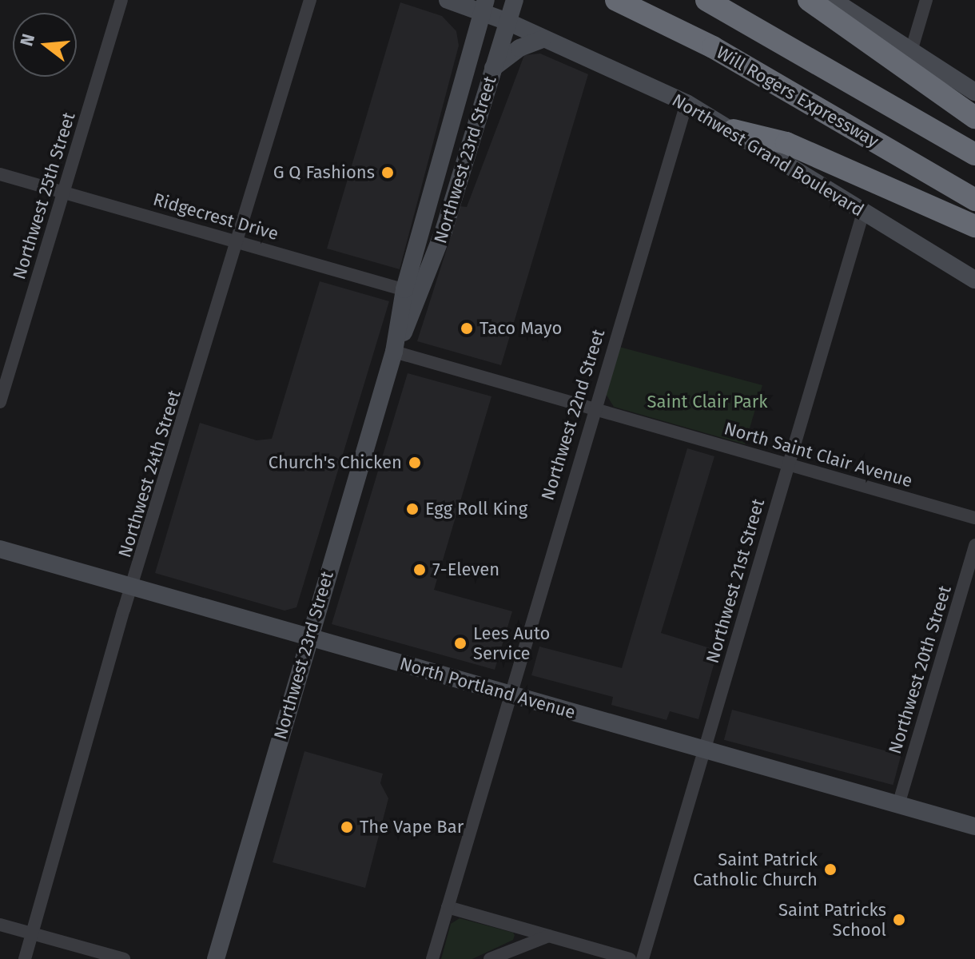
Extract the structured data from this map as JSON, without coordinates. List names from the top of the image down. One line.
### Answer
{"streets":{"highway":["Will Rogers Expressway"],"main road":["Northwest Grand Boulevard","Northwest 23rd Street","North Portland Avenue"],"street":["Northwest 25th Street","Ridgecrest Drive","Northwest 22nd Street","North Saint Clair Avenue","Northwest 24th Street","Northwest 21st Street","Northwest 20th Street"]},"crossings":[["Northwest Grand Boulevard","Northwest 23rd Street"],["Northwest Grand Boulevard","Northwest 22nd Street"],["Northwest Grand Boulevard","Northwest 21st Street"],["Northwest 23rd Street","Ridgecrest Drive"],["Northwest 23rd Street","North Saint Clair Avenue"],["Northwest 23rd Street","North Portland Avenue"],["Northwest 25th Street","Ridgecrest Drive"],["Ridgecrest Drive","Northwest 24th Street"],["Northwest 22nd Street","North Saint Clair Avenue"],["Northwest 22nd Street","North Portland Avenue"],["North Saint Clair Avenue","Northwest 21st Street"],["Northwest 24th Street","North Portland Avenue"],["Northwest 21st Street","North Portland Avenue"],["Northwest 20th Street","North Portland Avenue"]],"parks":["Saint Clair Park"],"places":["G Q Fashions","Taco Mayo","Church's Chicken","Egg Roll King","7-Eleven","Lees Auto Service","The Vape Bar","Saint Patrick Catholic Church","Saint Patricks School"],"north":"left"}
